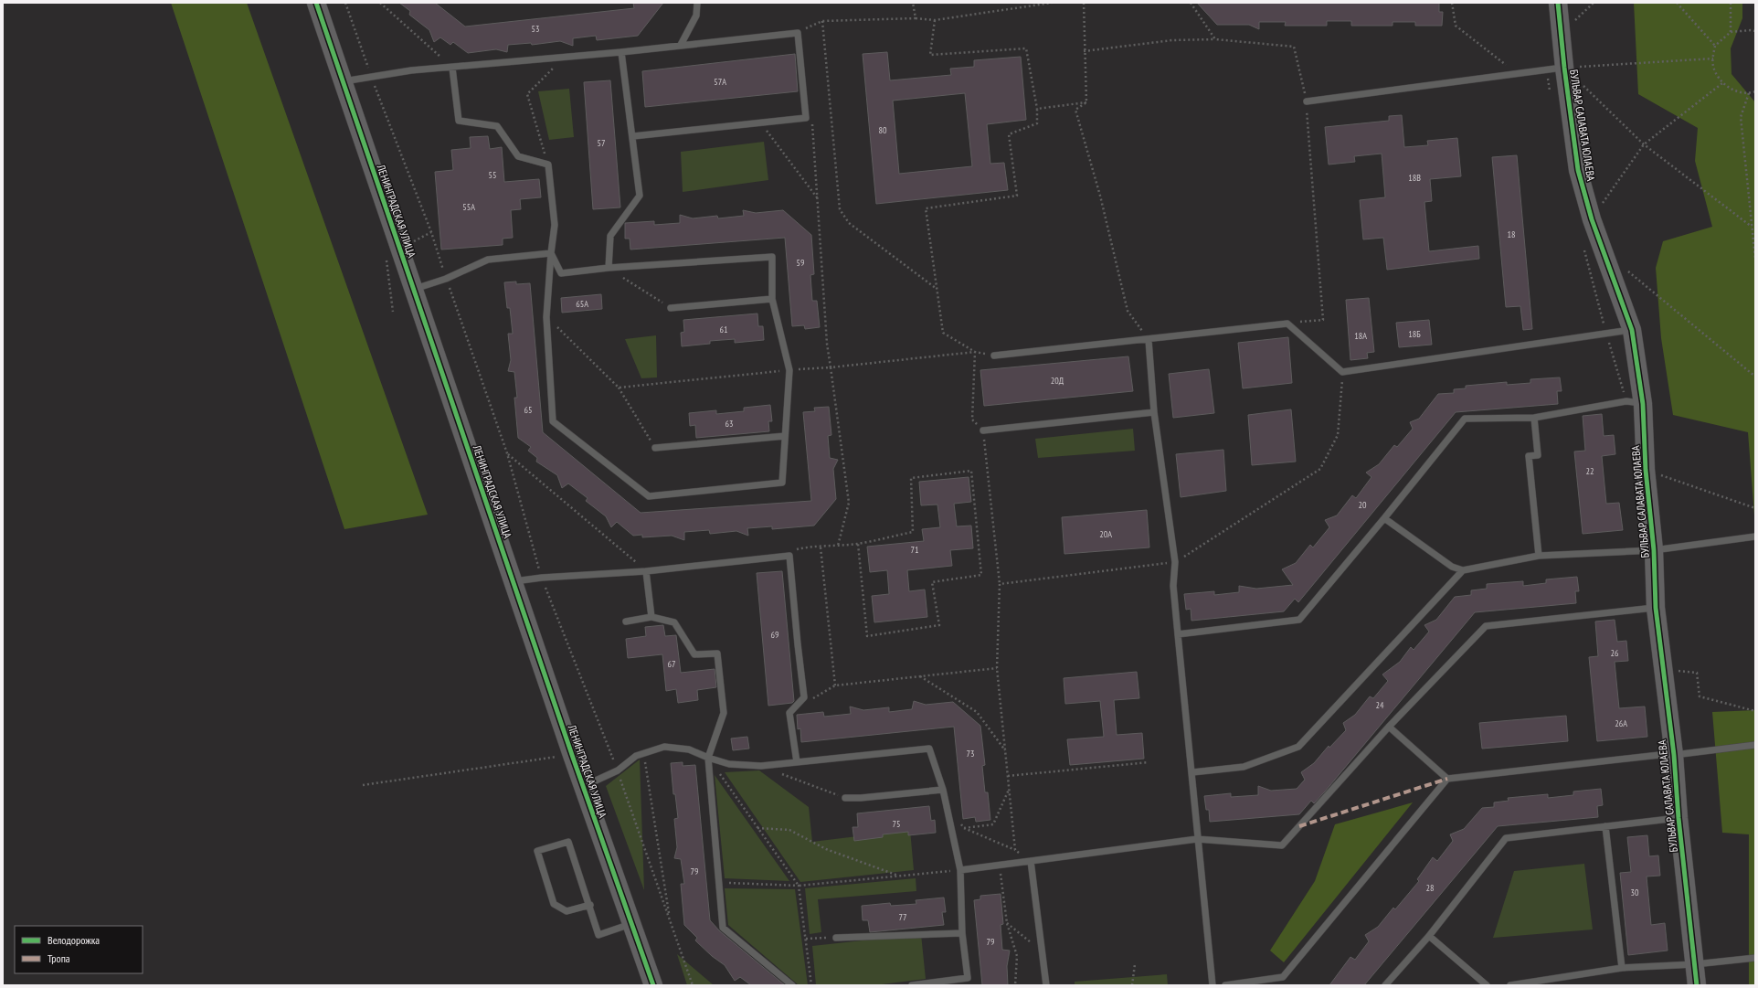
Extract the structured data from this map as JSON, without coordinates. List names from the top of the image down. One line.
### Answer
{"streets":{"street":["БУЛЬВАР САЛАВАТА ЮЛАЕВА","ЛЕНИНГРАДСКАЯ УЛИЦА"]},"house_numbers":["53","57А","80","57","55","18В","55А","18","59","65А","61","18Б","18А","20Д","65","63","22","20","20А","71","69","26","67","24","26А","73","75","79","28","30","77","79"],"legend":["Велодорожка","Тропа"]}
